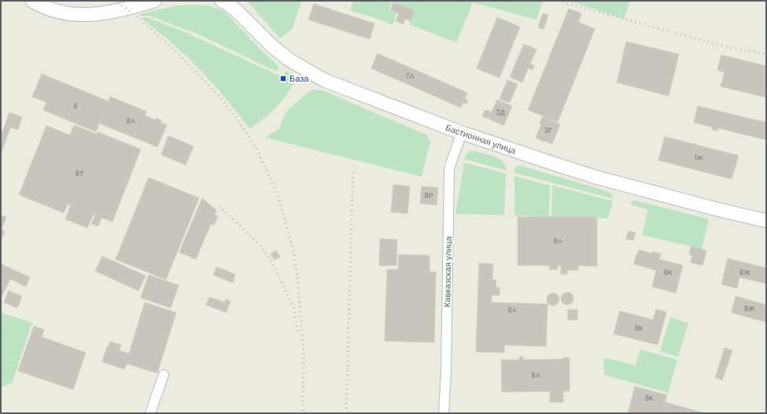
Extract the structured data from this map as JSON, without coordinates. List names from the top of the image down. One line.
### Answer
{"streets":{"main road":["Бастионная улица"],"street":["Кавказская улица"]},"crossings":[["Бастионная улица","Кавказская улица"]],"places":{"transit":["База"]},"house_numbers":["7А","8","3Д","8А","3Г","1Ж","8Т","8Р","8А","8К","8Ж","8Ж","8А","8К","8А","8К"]}
